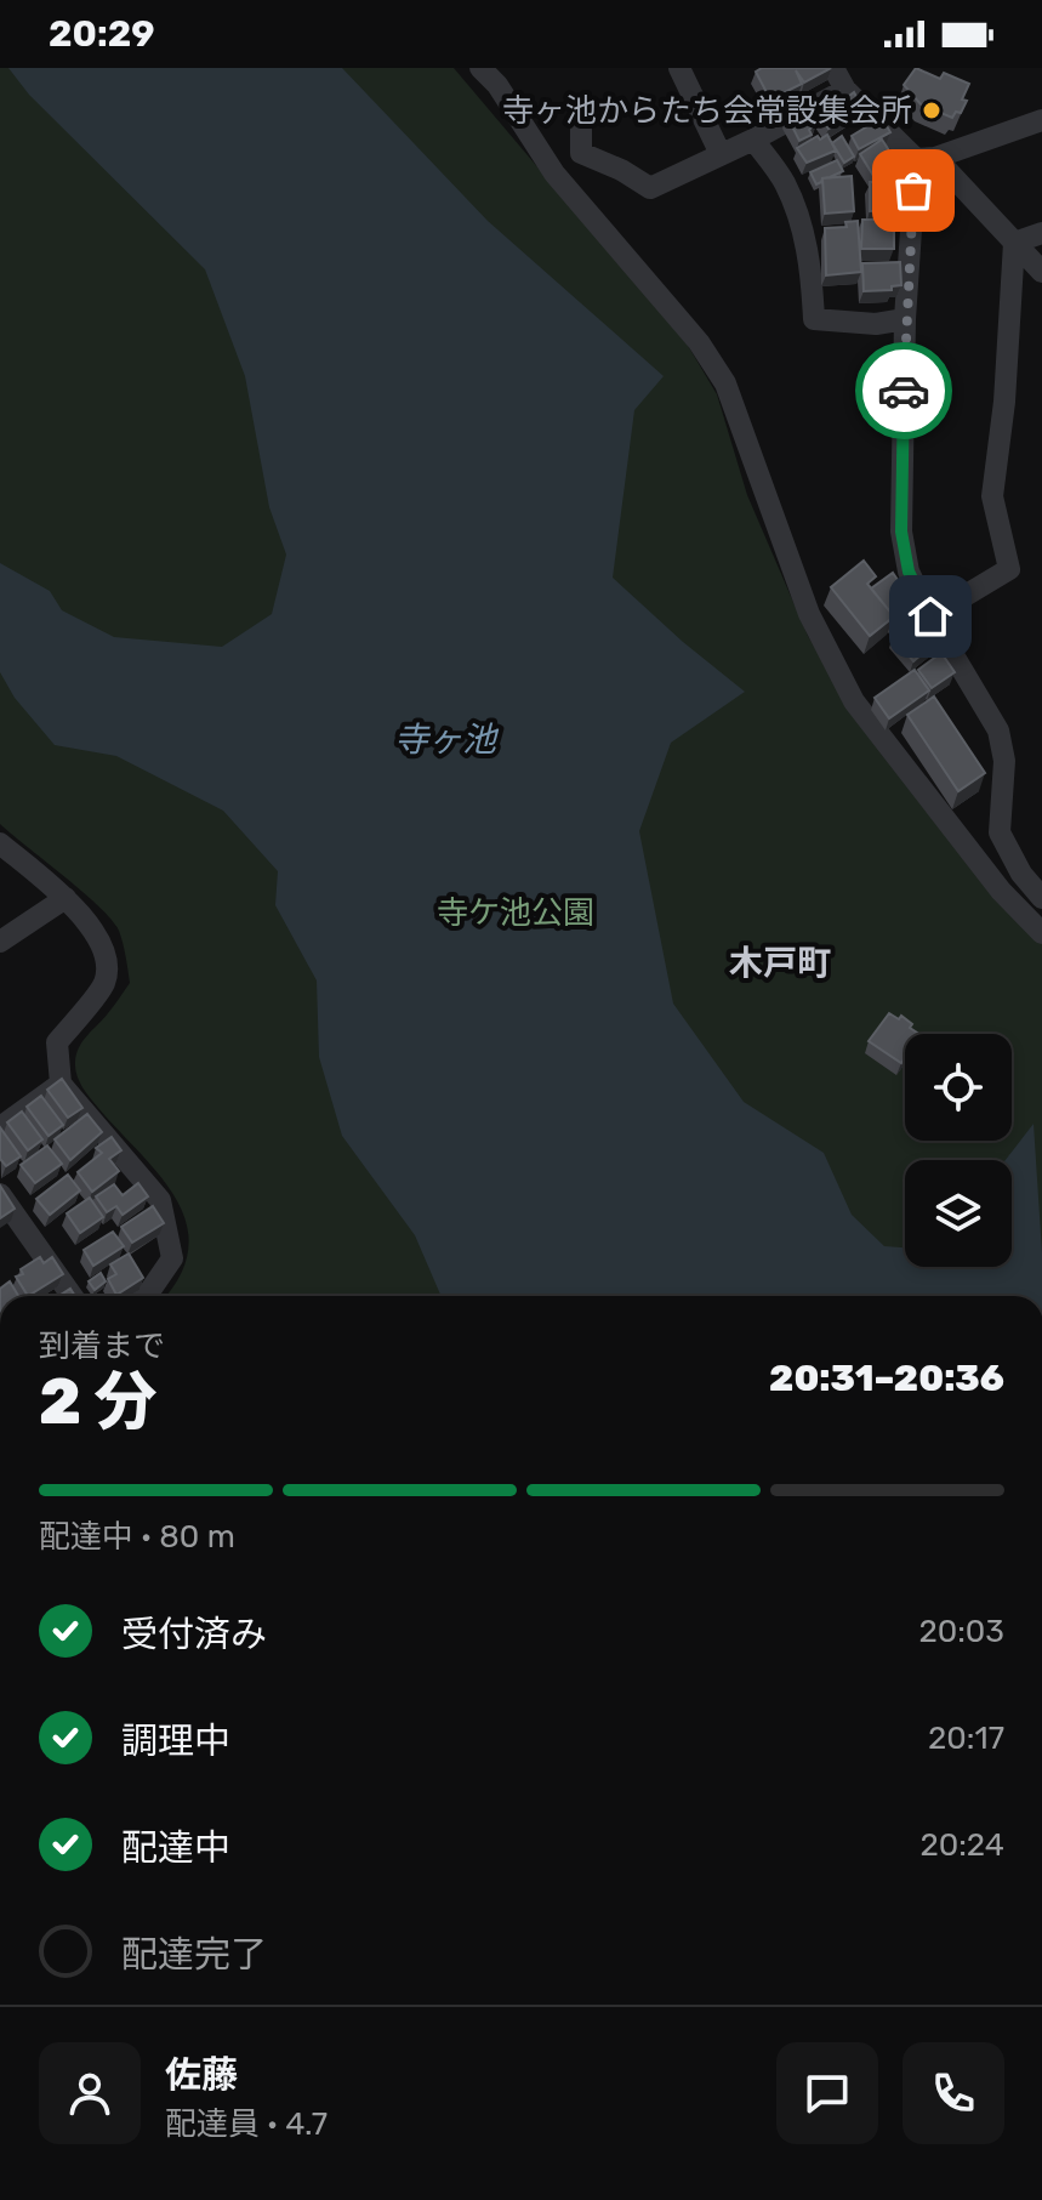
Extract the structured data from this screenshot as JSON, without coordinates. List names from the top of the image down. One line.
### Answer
{"districts":["木戸町"],"water":["寺ヶ池"],"parks":["寺ケ池公園"],"places":["寺ヶ池からたち会常設集会所"],"page":{"status":"20:29","heading":["2 分","到着まで","20:31–20:36"],"panel":["佐藤","配達員 · 4.7"],"bar":"配達中 · 80 m","list":[["受付済み","20:03"],["調理中","20:17"],["配達中","20:24"],"配達完了"]}}
